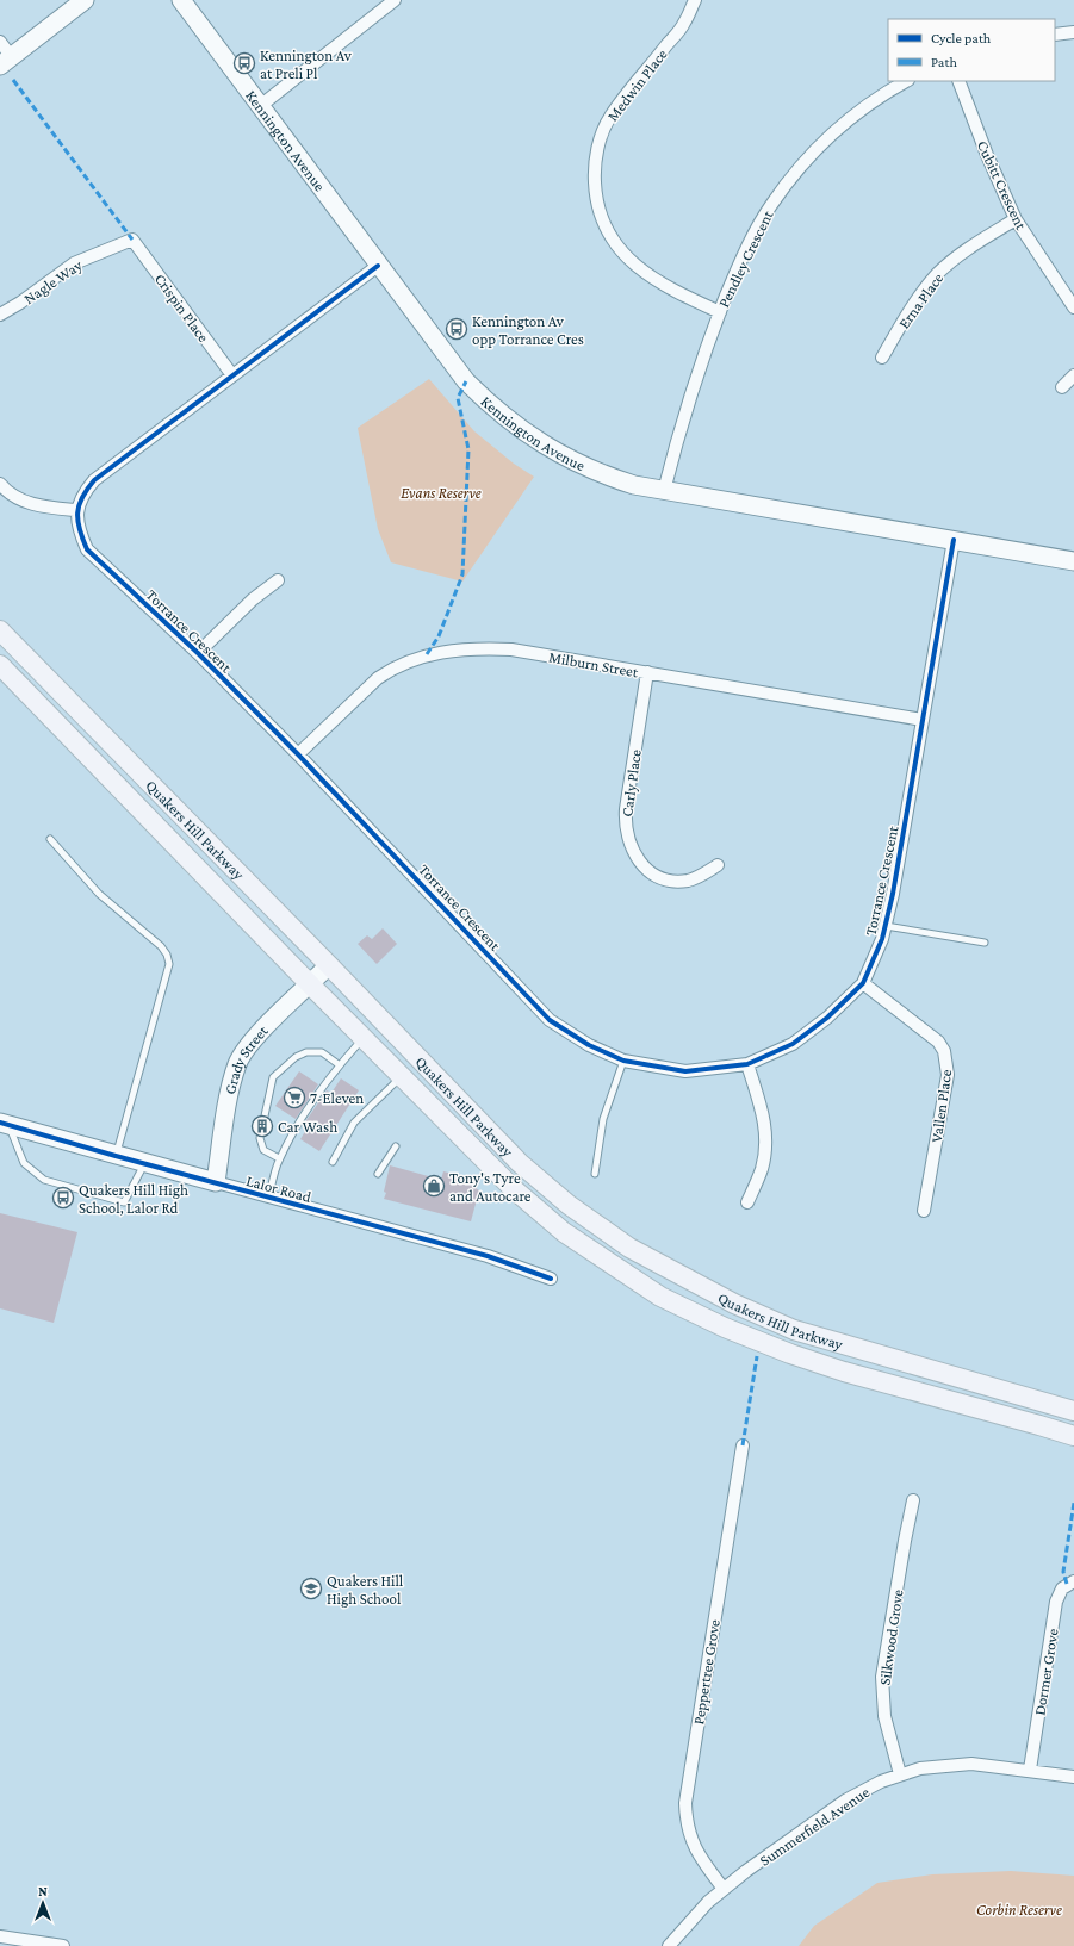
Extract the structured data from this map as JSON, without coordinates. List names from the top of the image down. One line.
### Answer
{"streets":{"main road":["Quakers Hill Parkway"],"street":["Medwin Place","Kennington Avenue","Cubitt Crescent","Pendley Crescent","Nagle Way","Erna Place","Crispin Place","Torrance Crescent","Milburn Street","Carly Place","Grady Street","Vallen Place","Lalor Road","Silkwood Grove","Peppertree Grove","Dormer Grove","Summerfield Avenue"]},"crossings":[["Medwin Place","Pendley Crescent"],["Kennington Avenue","Pendley Crescent"],["Kennington Avenue","Torrance Crescent"],["Cubitt Crescent","Erna Place"],["Nagle Way","Crispin Place"],["Torrance Crescent","Milburn Street"],["Torrance Crescent","Vallen Place"],["Milburn Street","Carly Place"],["Quakers Hill Parkway","Grady Street"],["Grady Street","Lalor Road"],["Silkwood Grove","Summerfield Avenue"],["Peppertree Grove","Summerfield Avenue"],["Dormer Grove","Summerfield Avenue"]],"parks":["Evans Reserve","Corbin Reserve"],"places":{"bus stop":["Kennington Av at Preli Pl","Kennington Av opp Torrance Cres","Quakers Hill High School, Lalor Rd"],"supermarket":["7-Eleven"],"building":["Car Wash"],"shop":["Tony's Tyre and Autocare"],"school or university":["Quakers Hill High School"]},"legend":["Cycle path","Path"],"north":"top"}
